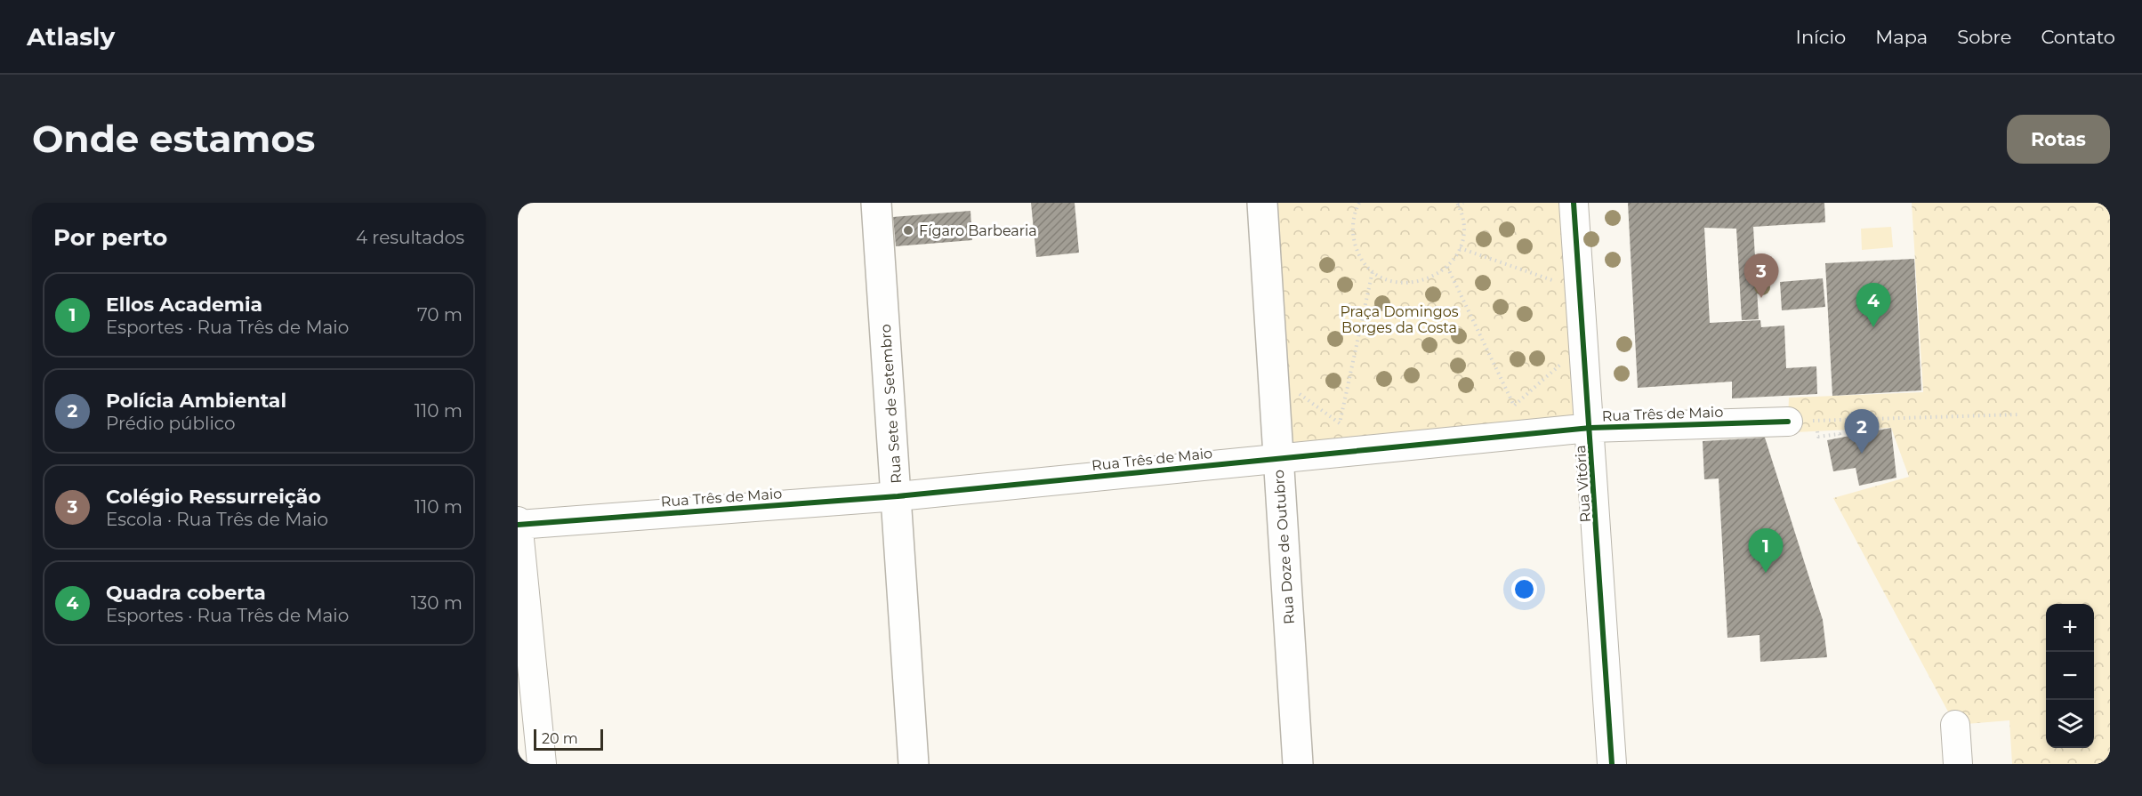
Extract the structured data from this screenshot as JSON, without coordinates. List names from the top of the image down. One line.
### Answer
{"streets":{"main road":["Rua Sete de Setembro","Rua Doze de Outubro"],"street":["Rua Três de Maio","Rua Vitória"]},"crossings":[["Rua Sete de Setembro","Rua Três de Maio"],["Rua Três de Maio","Rua Vitória"],["Rua Três de Maio","Rua Doze de Outubro"]],"parks":["Praça Domingos Borges da Costa"],"places":["Fígaro Barbearia"],"scale_bar":"20 m","page":{"header":"Atlasly","nav":["Início","Mapa","Sobre","Contato"],"buttons":"Rotas","title":"Onde estamos","heading":["Por perto","4 resultados"],"pins":["3","4","2","1"],"list":[{"mark":"1","name":"Ellos Academia","note":"Esportes · Rua Três de Maio","value":"70 m"},{"mark":"2","name":"Polícia Ambiental","note":"Prédio público","value":"110 m"},{"mark":"3","name":"Colégio Ressurreição","note":"Escola · Rua Três de Maio","value":"110 m"},{"mark":"4","name":"Quadra coberta","note":"Esportes · Rua Três de Maio","value":"130 m"}],"map_buttons":["+","−"],"scale":"20 m"}}
